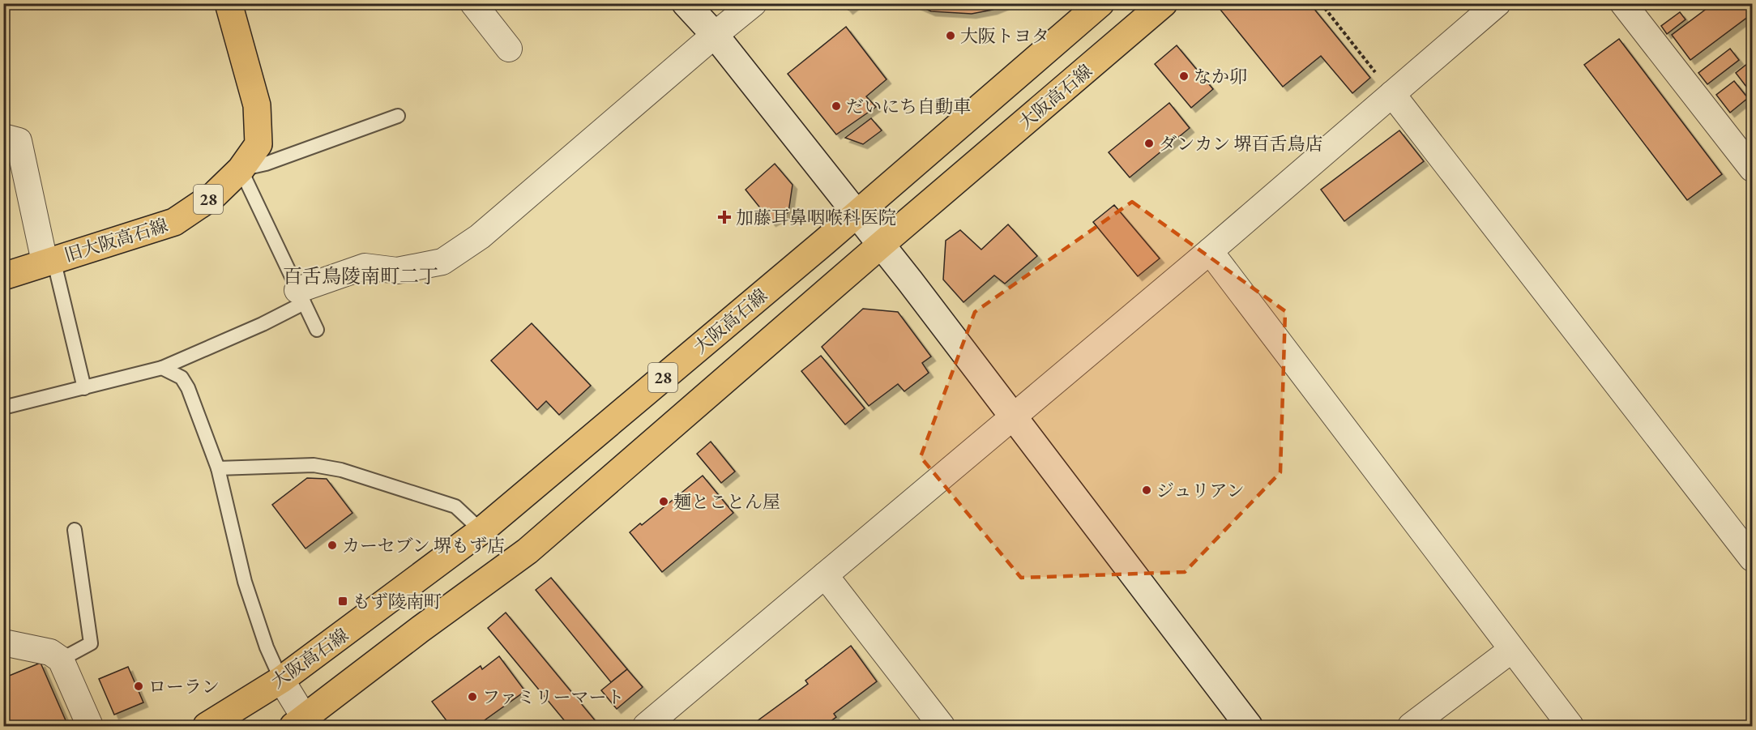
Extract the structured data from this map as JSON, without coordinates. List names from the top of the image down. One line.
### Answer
{"streets":{"main road":["大阪高石線","28","旧大阪高石線"]},"districts":["百舌鳥陵南町二丁"],"places":{"other":["大阪トヨタ","なか卯","だいにち自動車","ダンカン 堺百舌鳥店","ジュリアン","麺とことん屋","カーセブン 堺もず店","ローラン","ファミリーマート"],"health":["加藤耳鼻咽喉科医院"],"transit":["もず陵南町"]}}
